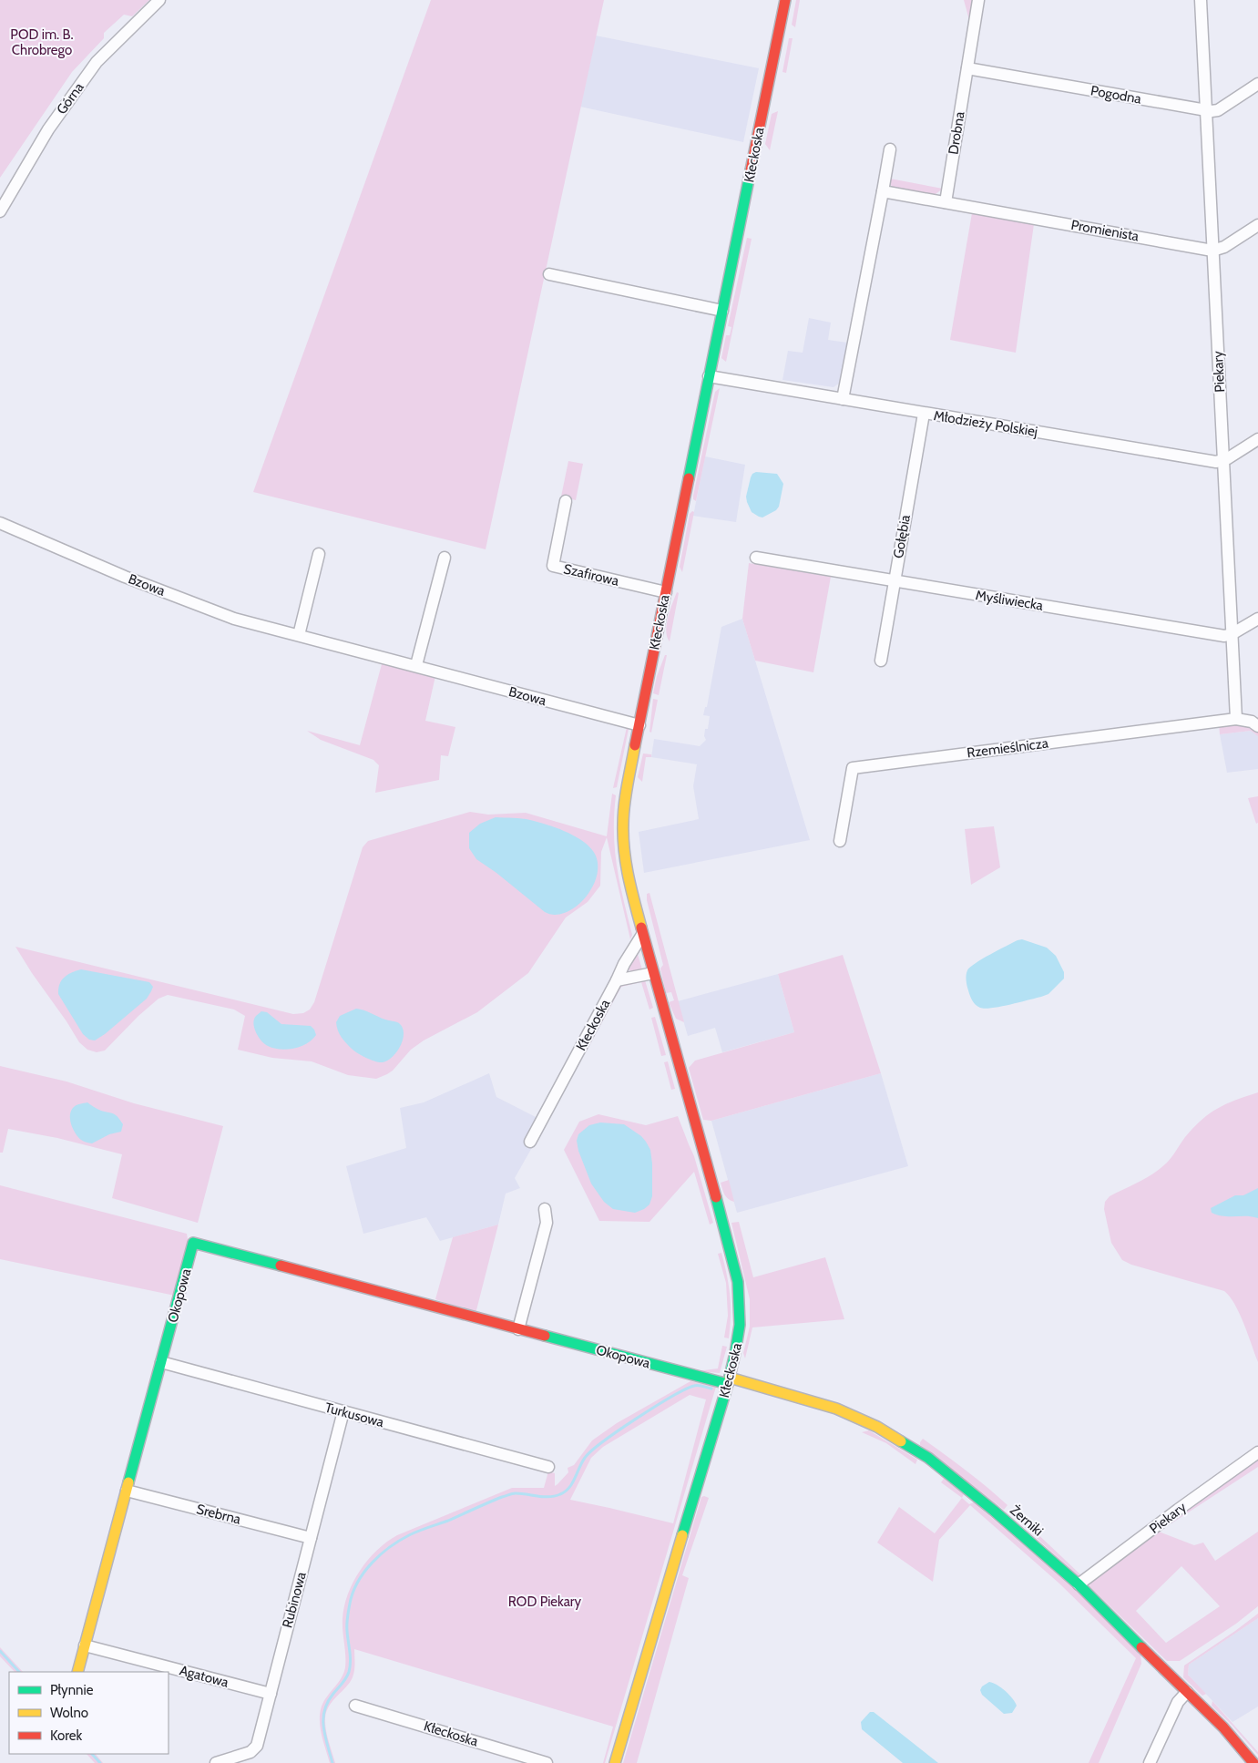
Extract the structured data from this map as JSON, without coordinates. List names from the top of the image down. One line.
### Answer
{"streets":{"main road":["Kłeckoska","Okopowa","Żerniki"],"street":["Pogodna","Górna","Drobna","Promienista","Piekary","Młodzieży Polskiej","Gołębia","Szafirowa","Bzowa","Myśliwiecka","Rzemieślnicza","Turkusowa","Srebrna","Rubinowa","Agatowa"]},"crossings":[["Pogodna","Drobna"],["Pogodna","Piekary"],["Drobna","Promienista"],["Kłeckoska","Młodzieży Polskiej"],["Kłeckoska","Szafirowa"],["Kłeckoska","Bzowa"],["Kłeckoska","Okopowa"],["Kłeckoska","Żerniki"],["Promienista","Piekary"],["Piekary","Młodzieży Polskiej"],["Piekary","Myśliwiecka"],["Piekary","Rzemieślnicza"],["Piekary","Żerniki"],["Młodzieży Polskiej","Gołębia"],["Gołębia","Myśliwiecka"],["Okopowa","Turkusowa"],["Okopowa","Srebrna"],["Okopowa","Żerniki"],["Okopowa","Agatowa"],["Turkusowa","Rubinowa"],["Srebrna","Rubinowa"],["Rubinowa","Agatowa"]],"parks":["POD im. B. Chrobrego","ROD Piekary"],"legend":["Płynnie","Wolno","Korek"]}
